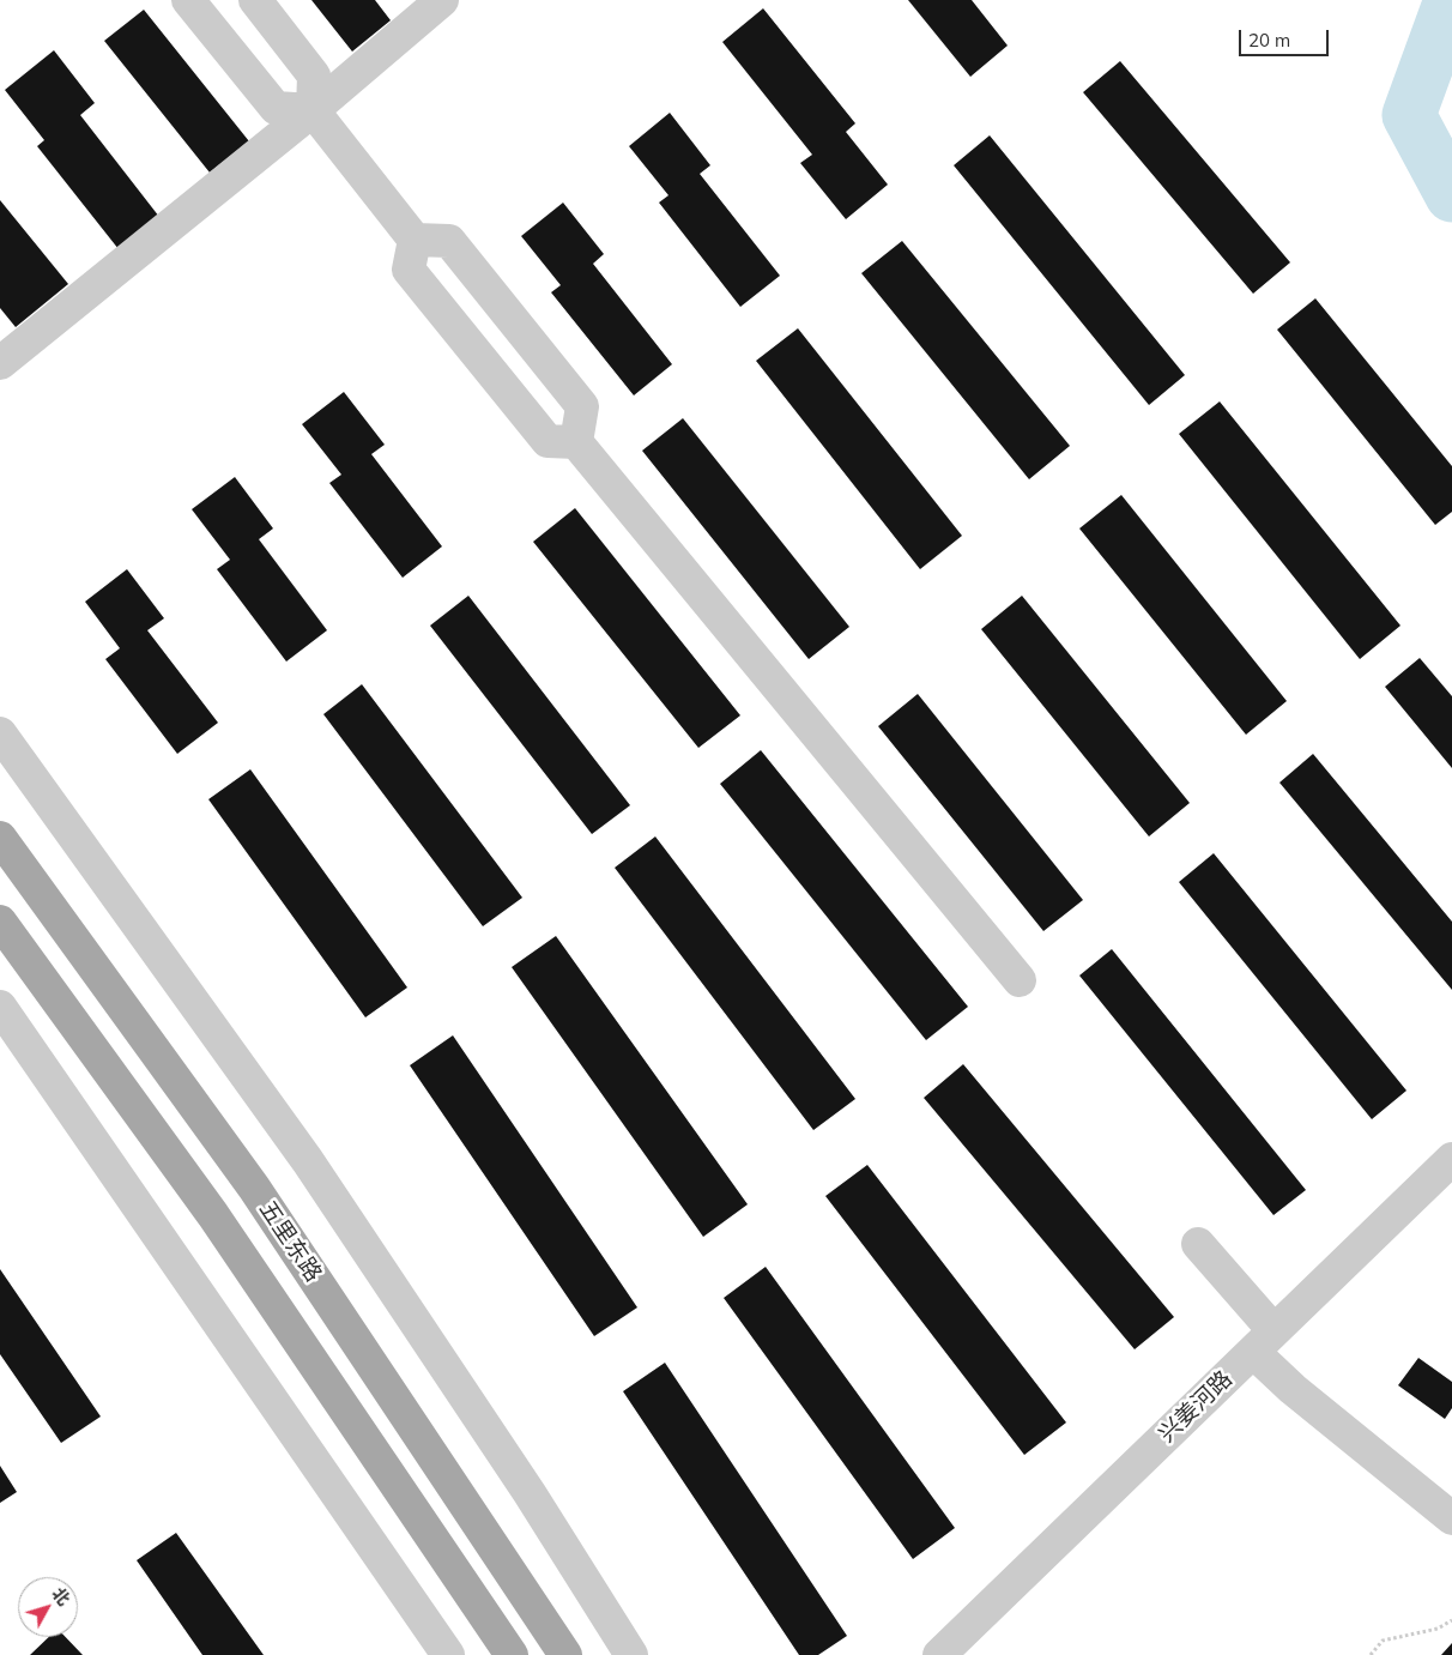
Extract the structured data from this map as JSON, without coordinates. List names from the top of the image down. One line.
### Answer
{"streets":{"main road":["五里东路"],"street":["兴姜河路"]},"scale_bar":"20 m","north":"top right"}
